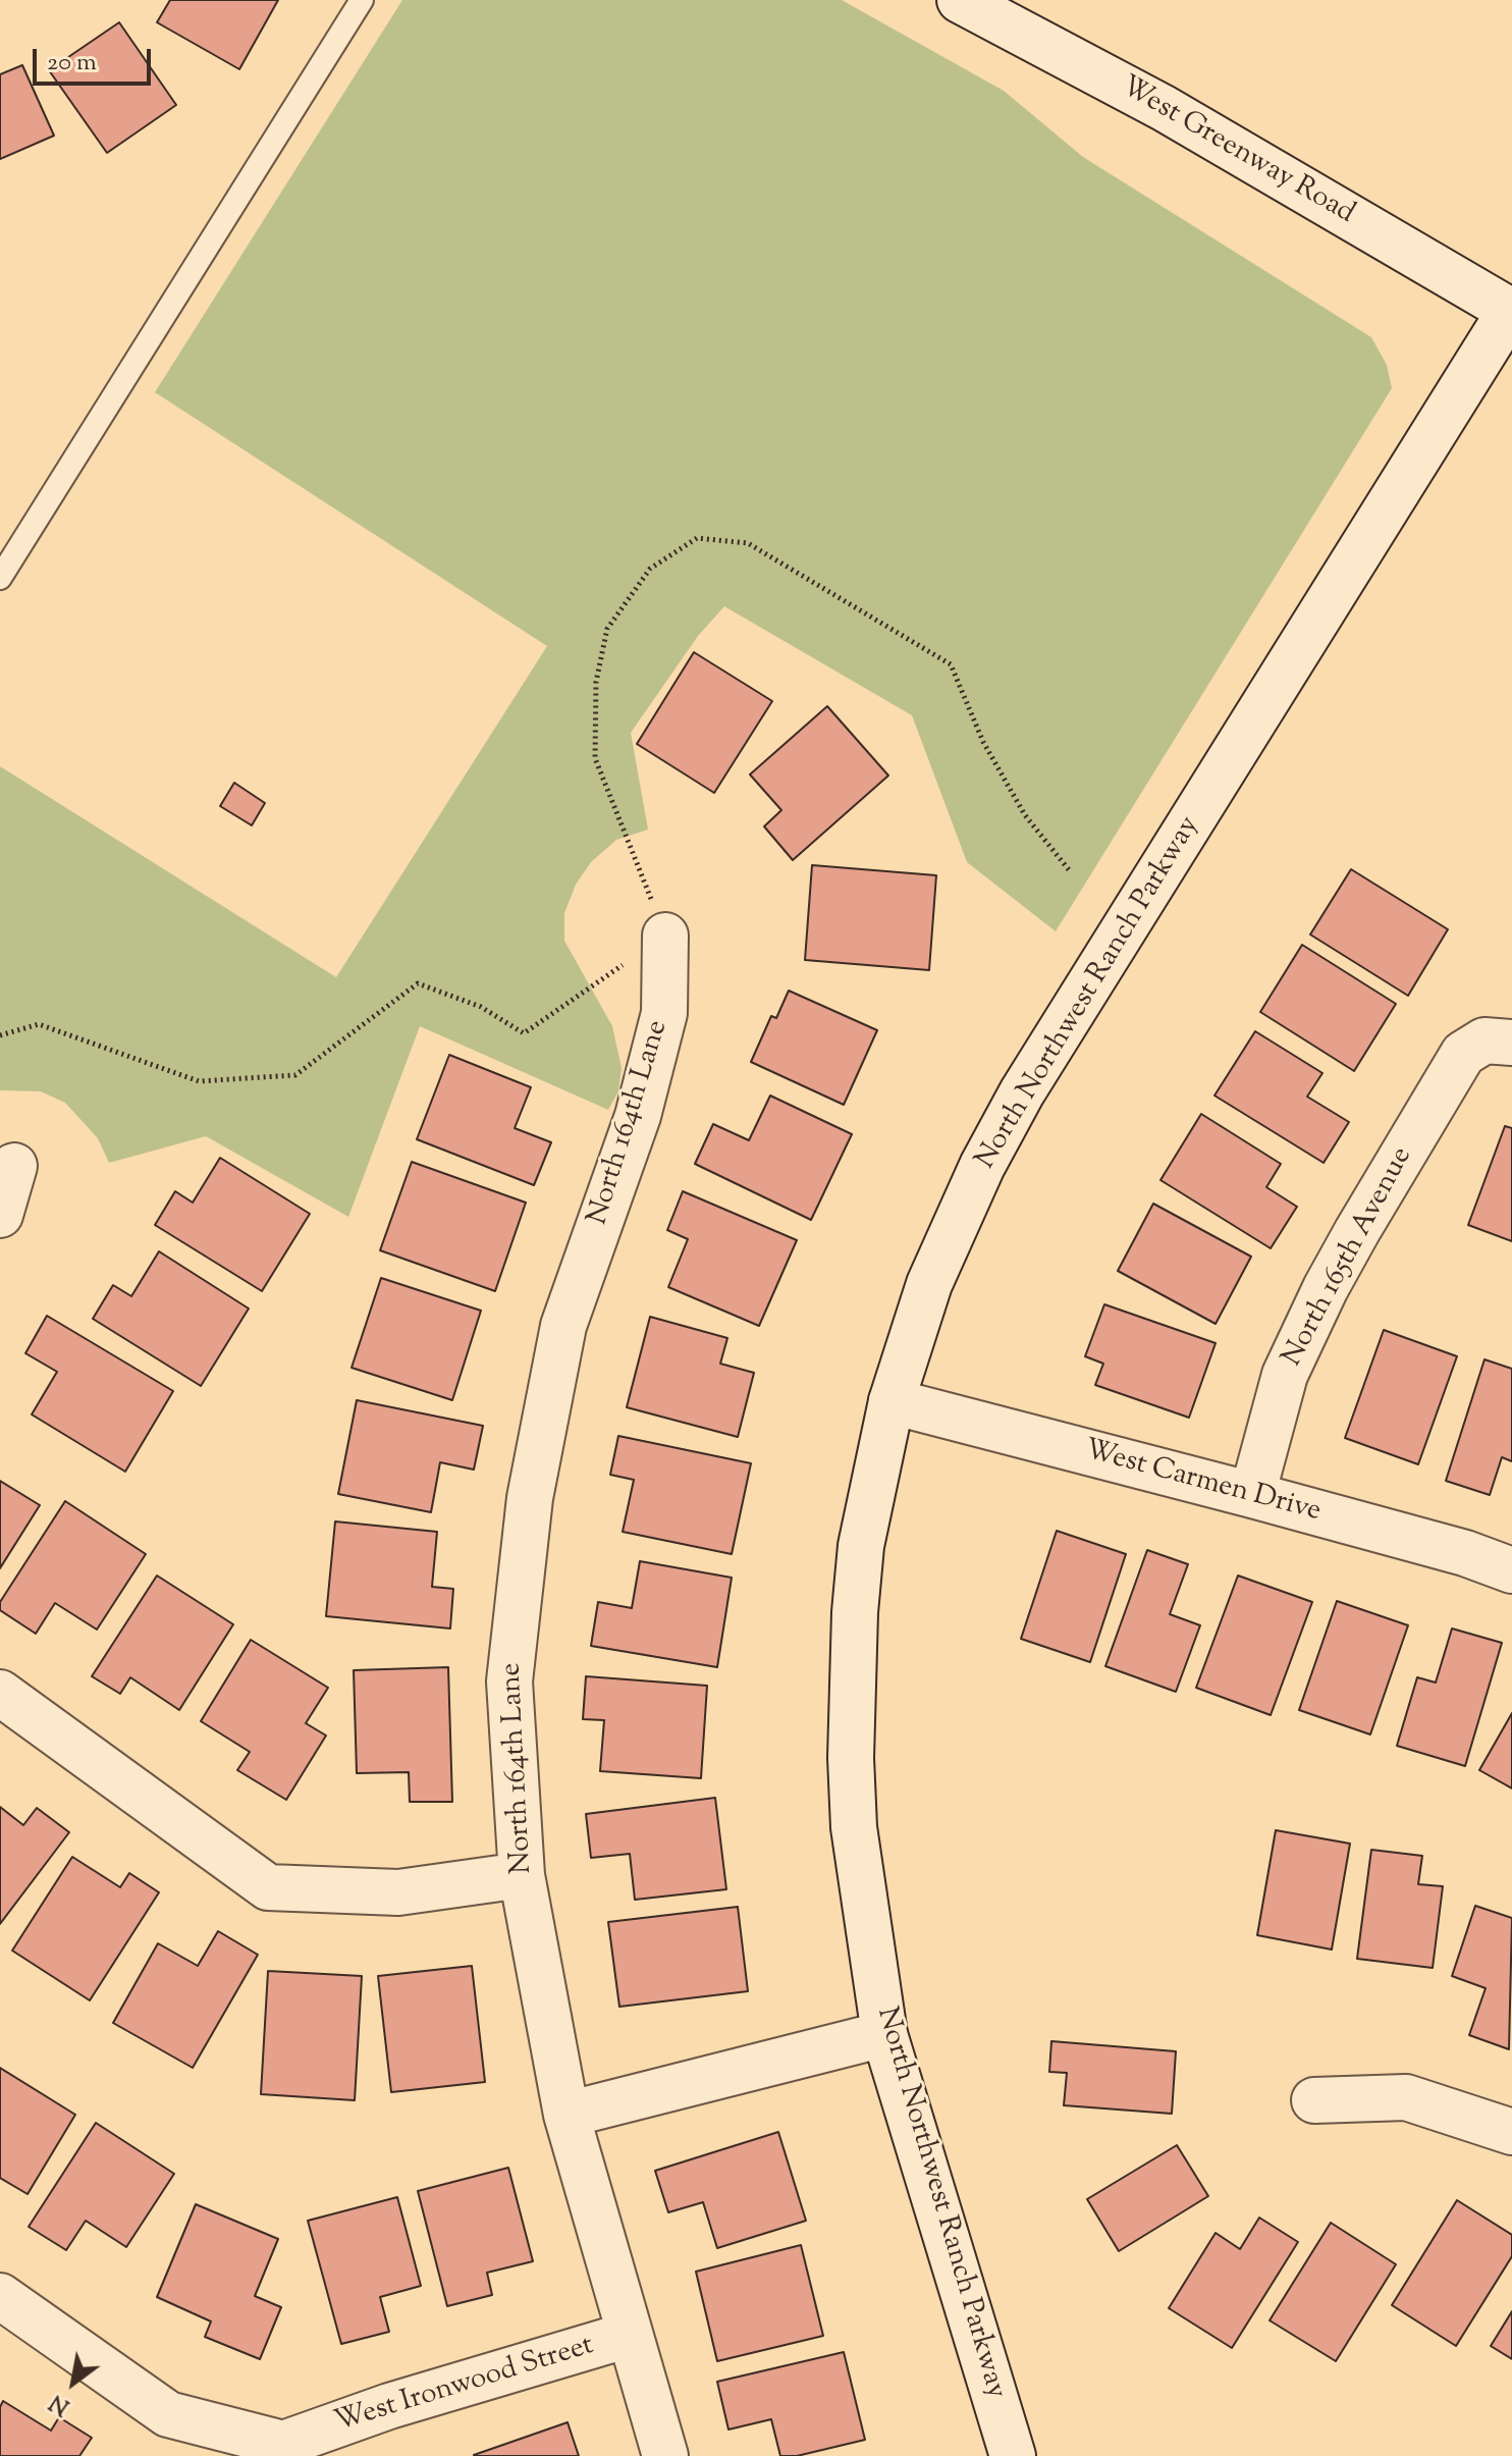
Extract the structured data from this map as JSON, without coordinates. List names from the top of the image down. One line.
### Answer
{"streets":{"street":["West Greenway Road","North Northwest Ranch Parkway","North 164th Lane","North 165th Avenue","West Carmen Drive","West Ironwood Street"]},"crossings":[["West Greenway Road","North Northwest Ranch Parkway"],["North Northwest Ranch Parkway","West Carmen Drive"],["North 164th Lane","West Ironwood Street"],["North 165th Avenue","West Carmen Drive"]],"scale_bar":"20 m","north":"bottom left"}
